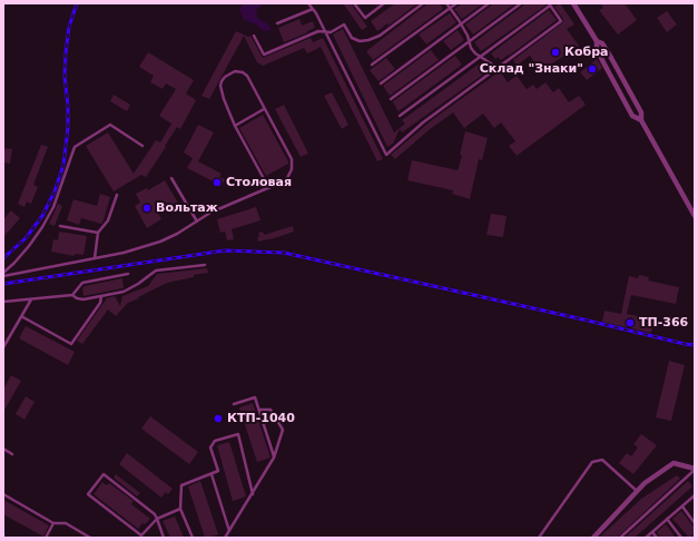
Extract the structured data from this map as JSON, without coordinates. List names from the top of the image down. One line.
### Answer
{"places":["Кобра","Склад \"Знаки\"","Столовая","Вольтаж","ТП-366","КТП-1040"]}
